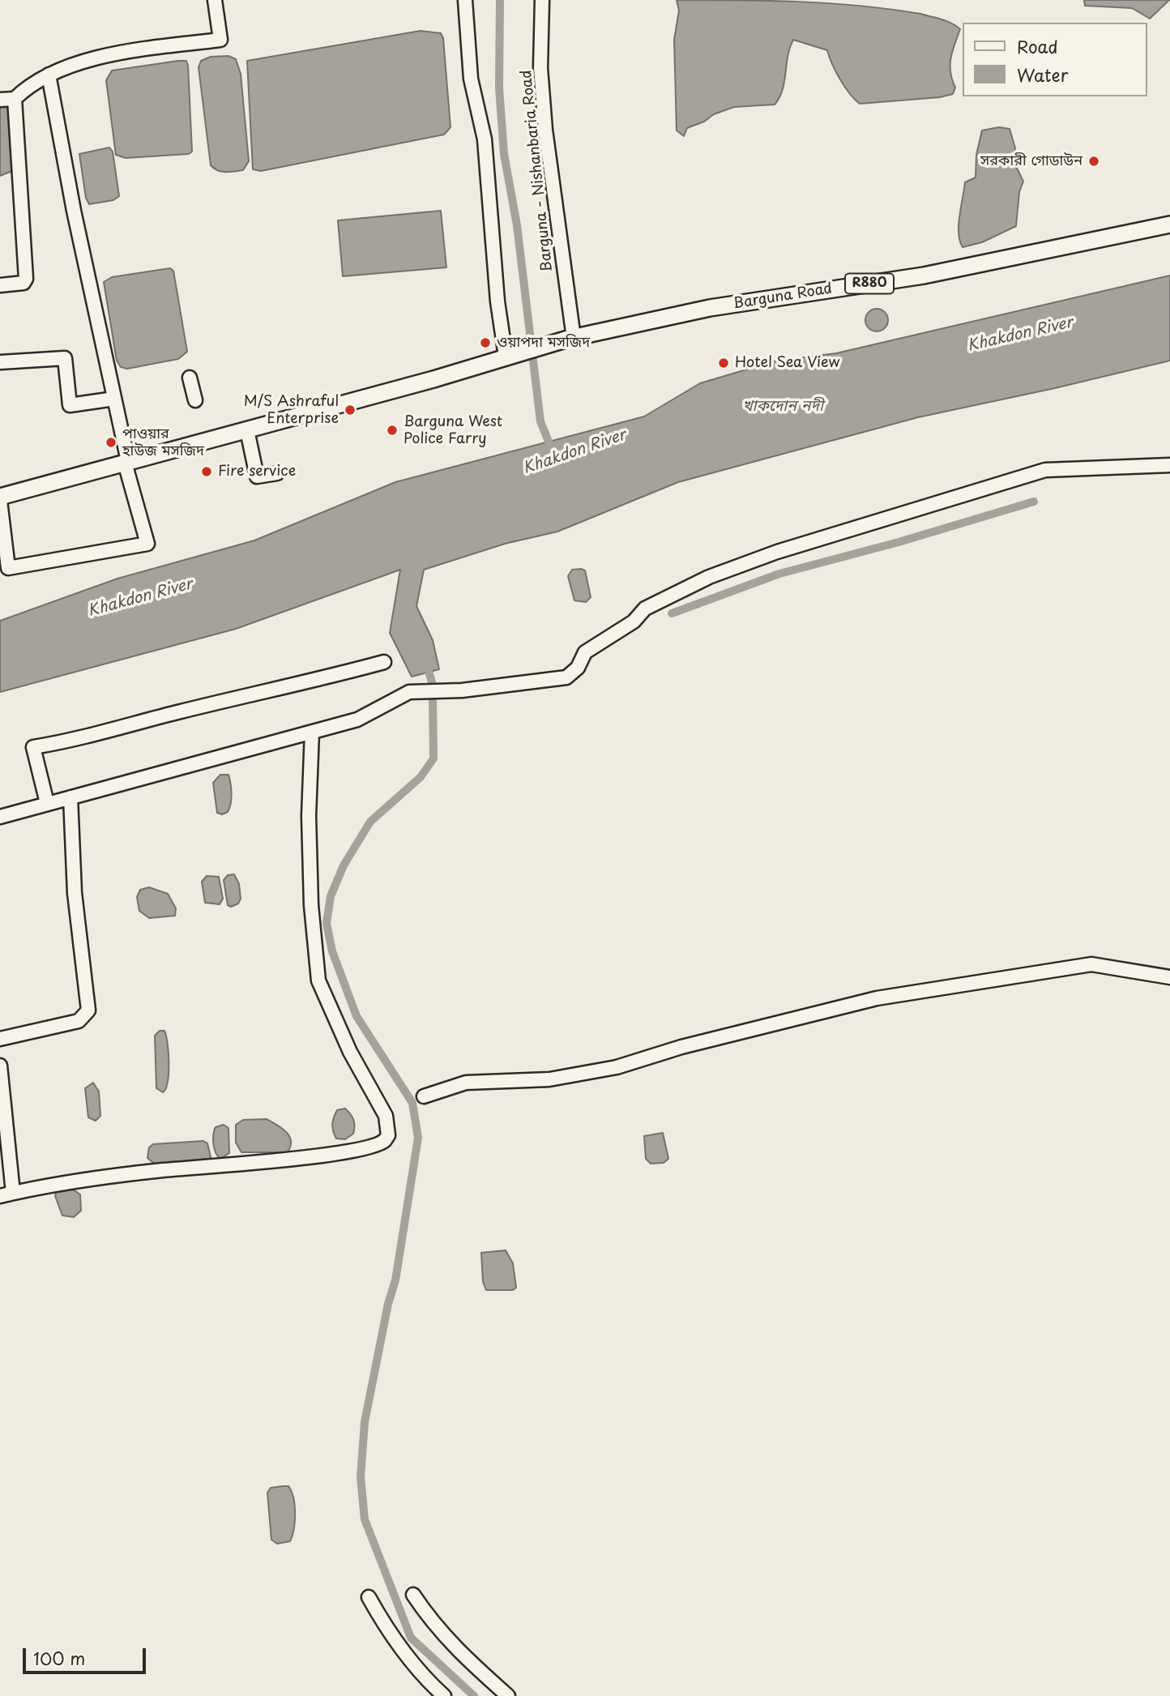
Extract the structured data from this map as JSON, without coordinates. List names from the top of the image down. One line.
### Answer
{"streets":{"main road":["R880","Barguna Road"],"street":["Barguna - Nishanbaria Road"]},"crossings":[["Barguna - Nishanbaria Road","Barguna Road"]],"water":["Khakdon River","খাকদোন নদী"],"places":["সরকারী গোডাউন","ওয়াপদা মসজিদ","Hotel Sea View","M/S Ashraful Enterprise","Barguna West Police Farry","পাওয়ার হাউজ মসজিদ","Fire service"],"legend":["Road","Water"],"scale_bar":"100 m"}
